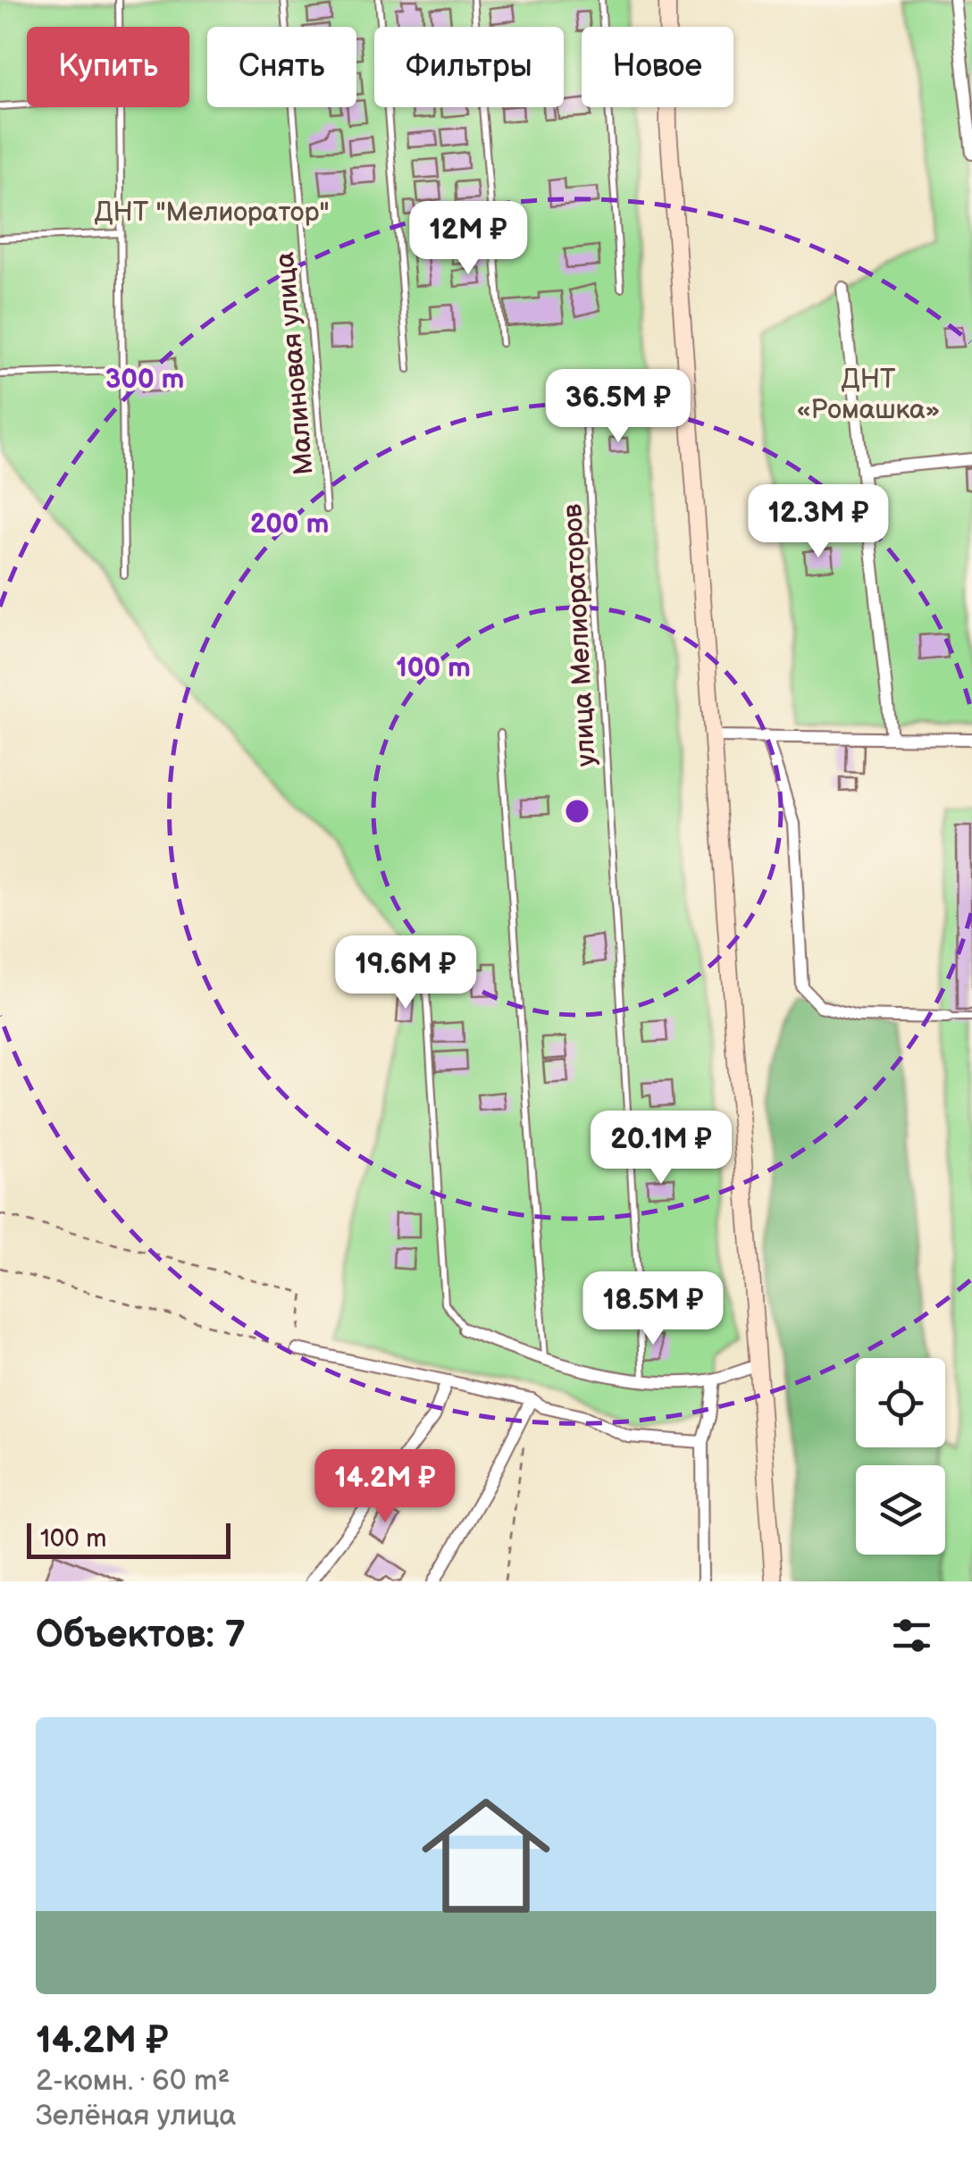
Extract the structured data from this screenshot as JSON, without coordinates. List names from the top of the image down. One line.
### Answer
{"streets":{"lane":["Малиновая улица","улица Мелиораторов"]},"parks":["ДНТ \"Мелиоратор\"","ДНТ «Ромашка»"],"scale_bar":"100 m","page":{"chip":["Купить","Снять","Фильтры","Новое"],"price":["12M ₽","36.5M ₽","12.3M ₽","19.6M ₽","20.1M ₽","18.5M ₽","14.2M ₽"],"scale":"100 m","heading":"Объектов: 7","list":[{"name":"14.2M ₽","note":"2-комн. · 60 m² · Зелёная улица"}]},"rings":["300 m","200 m","100 m"]}
